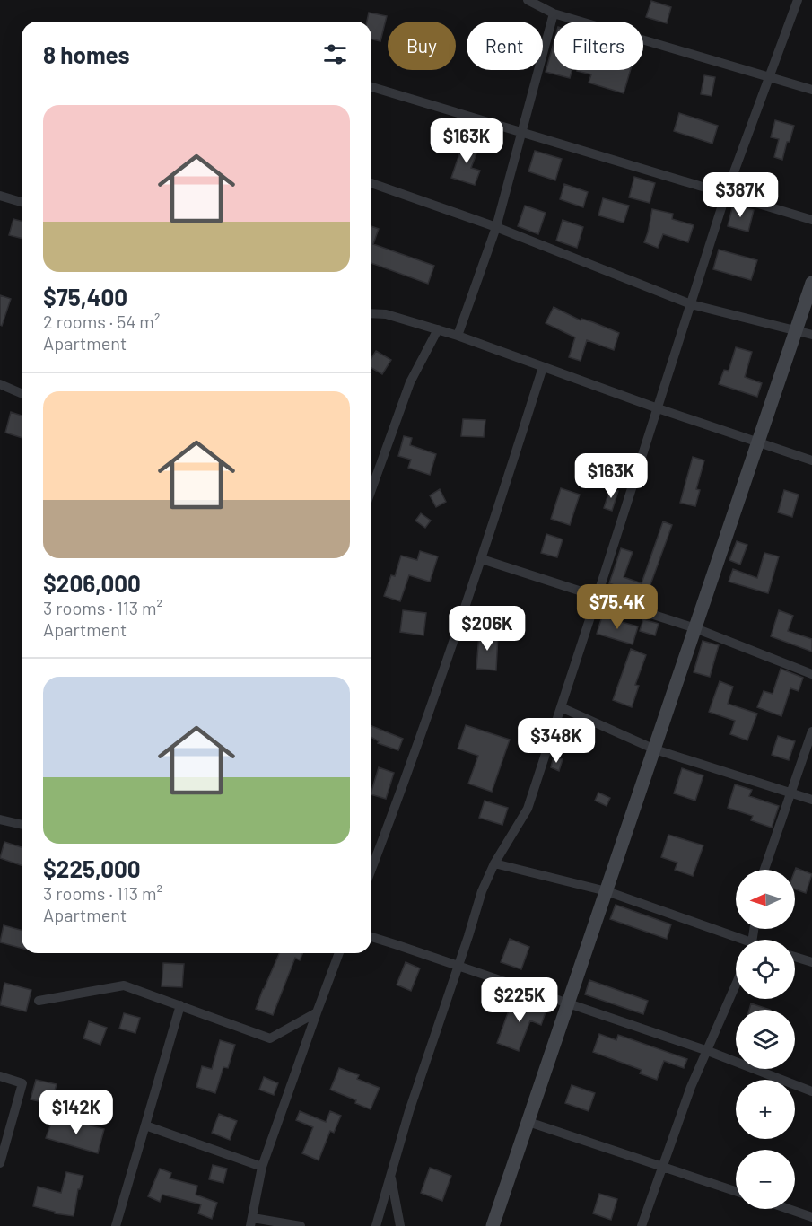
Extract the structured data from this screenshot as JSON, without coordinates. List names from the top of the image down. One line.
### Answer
{"north":"left","page":{"chip":["Buy","Rent","Filters"],"heading":"8 homes","list":[{"name":"$75,400","note":"2 rooms · 54 m² · Apartment"},{"name":"$206,000","note":"3 rooms · 113 m² · Apartment"},{"name":"$225,000","note":"3 rooms · 113 m² · Apartment"}],"price":["$163K","$387K","$163K","$75.4K","$206K","$348K","$225K","$142K"],"map_buttons":["+","−"]}}
